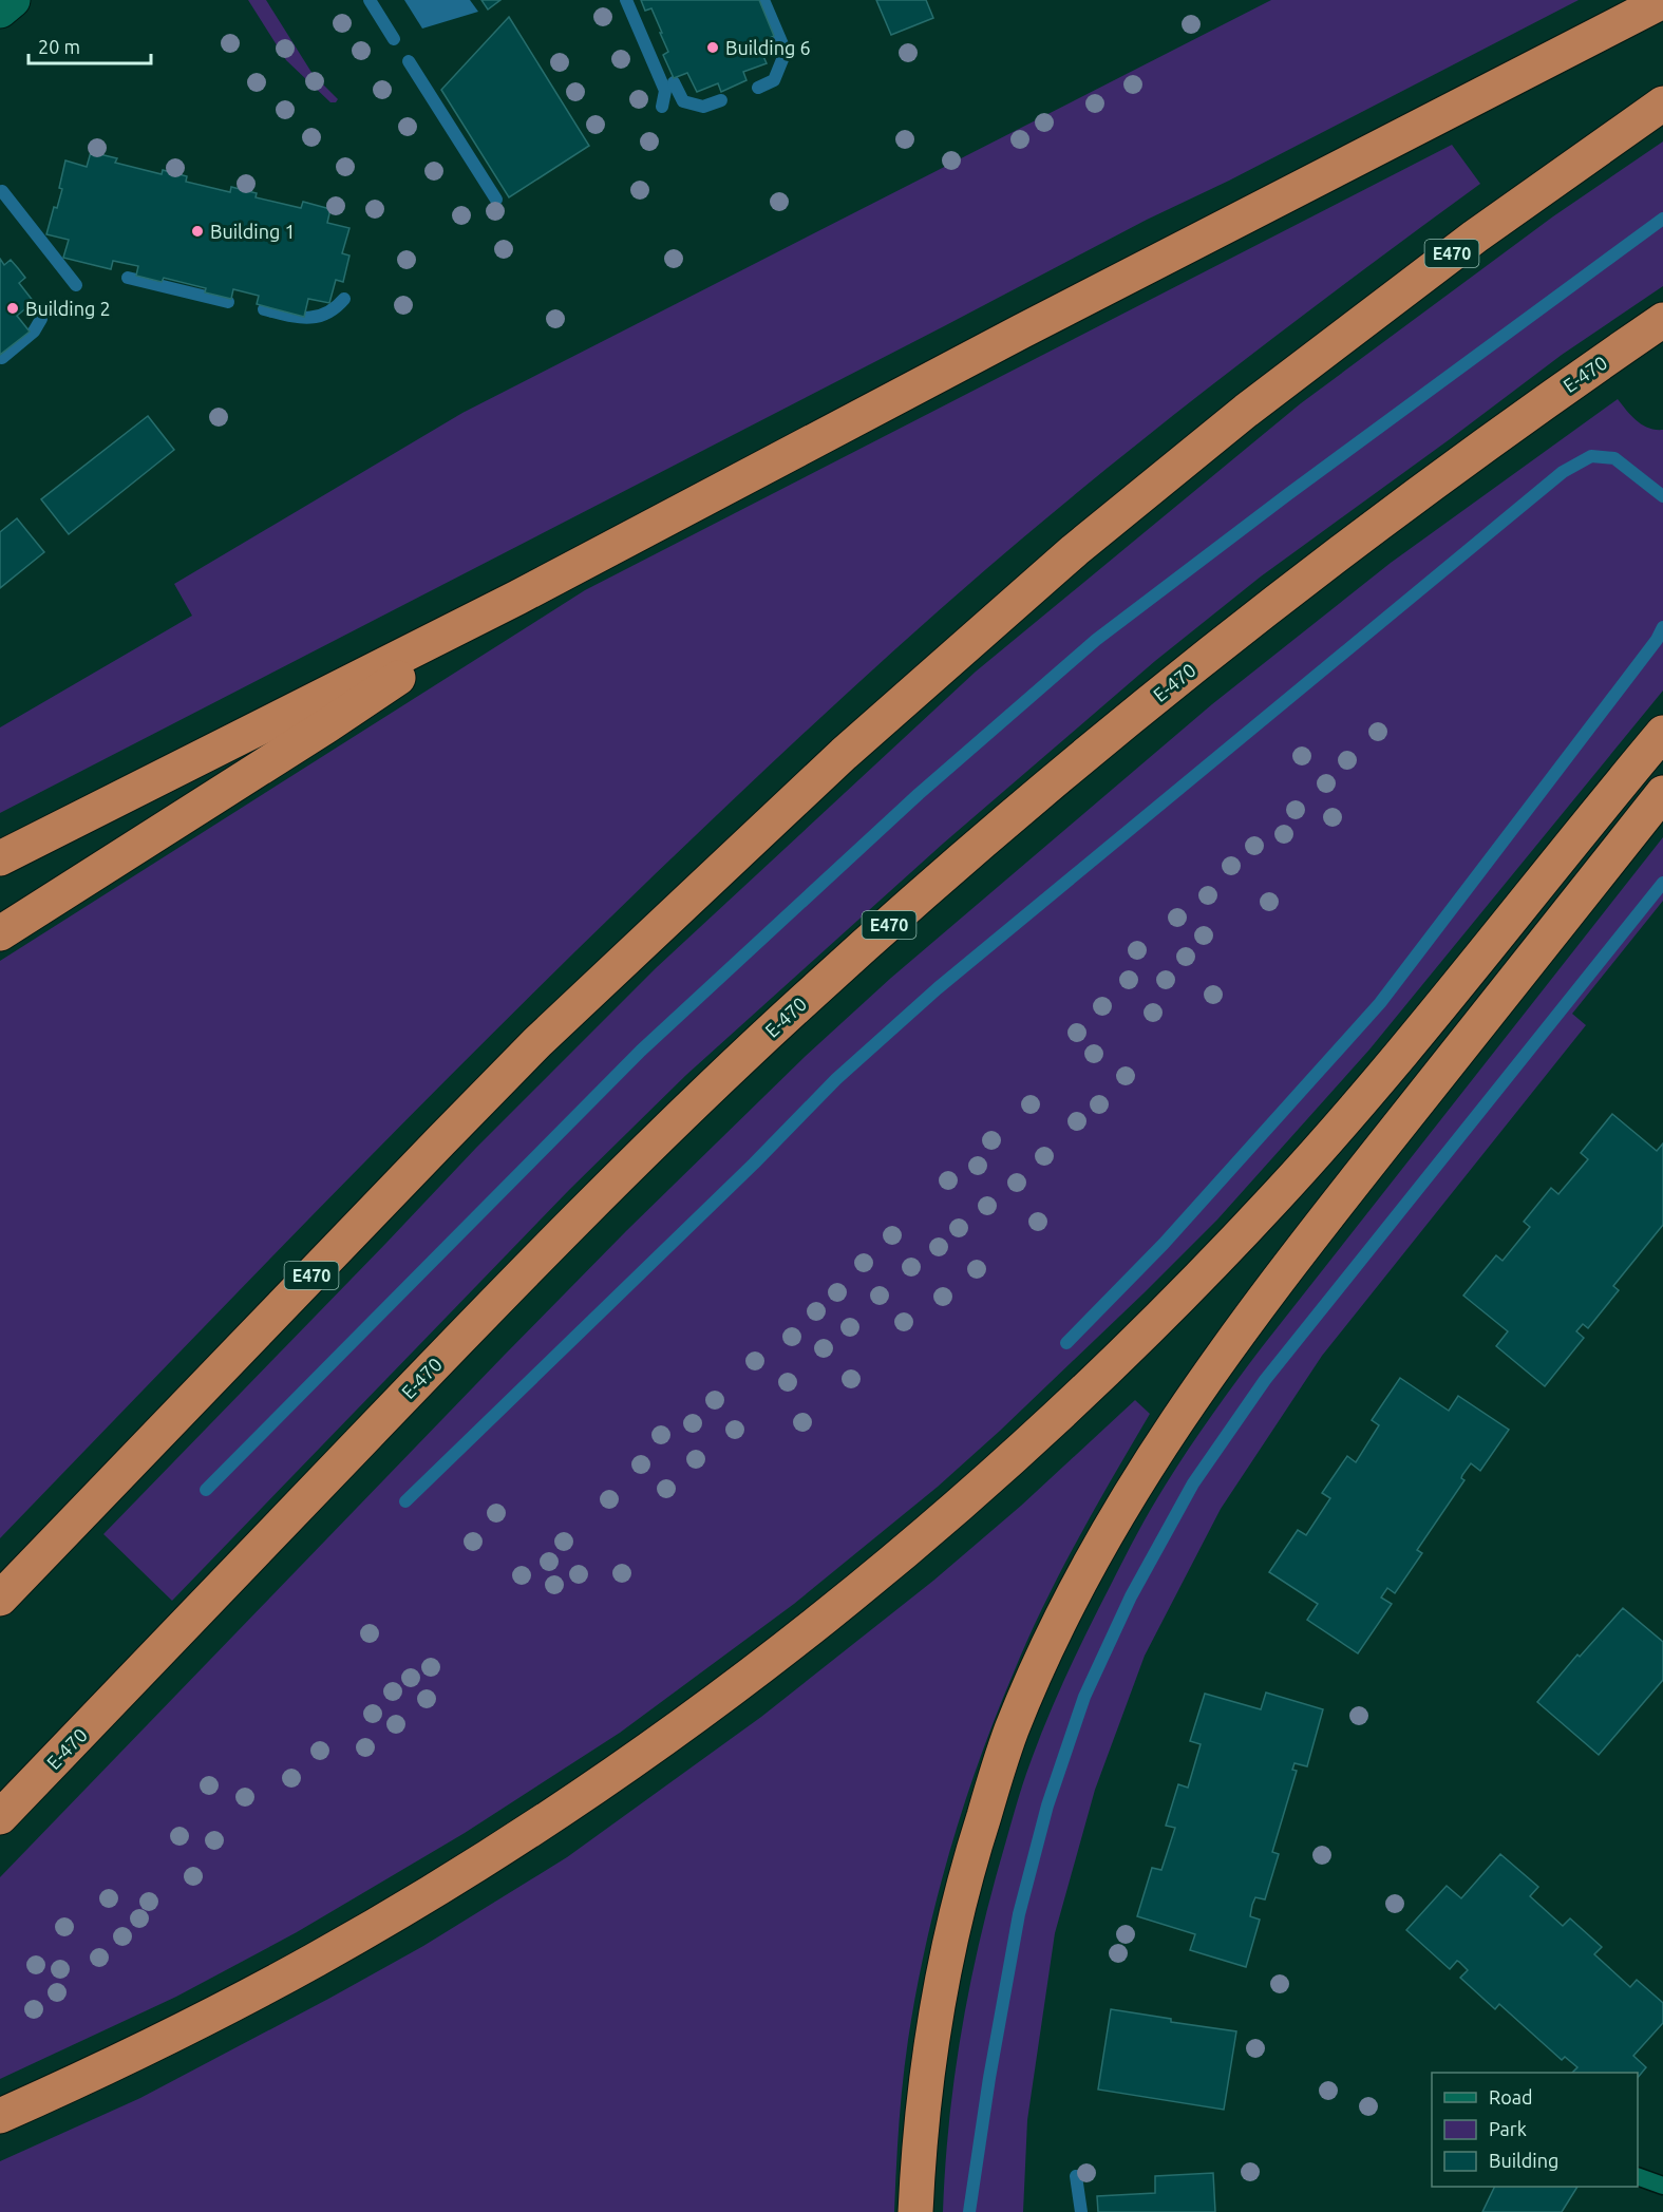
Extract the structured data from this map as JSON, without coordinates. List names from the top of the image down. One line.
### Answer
{"streets":{"highway":["E470","E-470"]},"places":["Building 6","Building 1","Building 2"],"legend":["Road","Park","Building"],"scale_bar":"20 m"}
